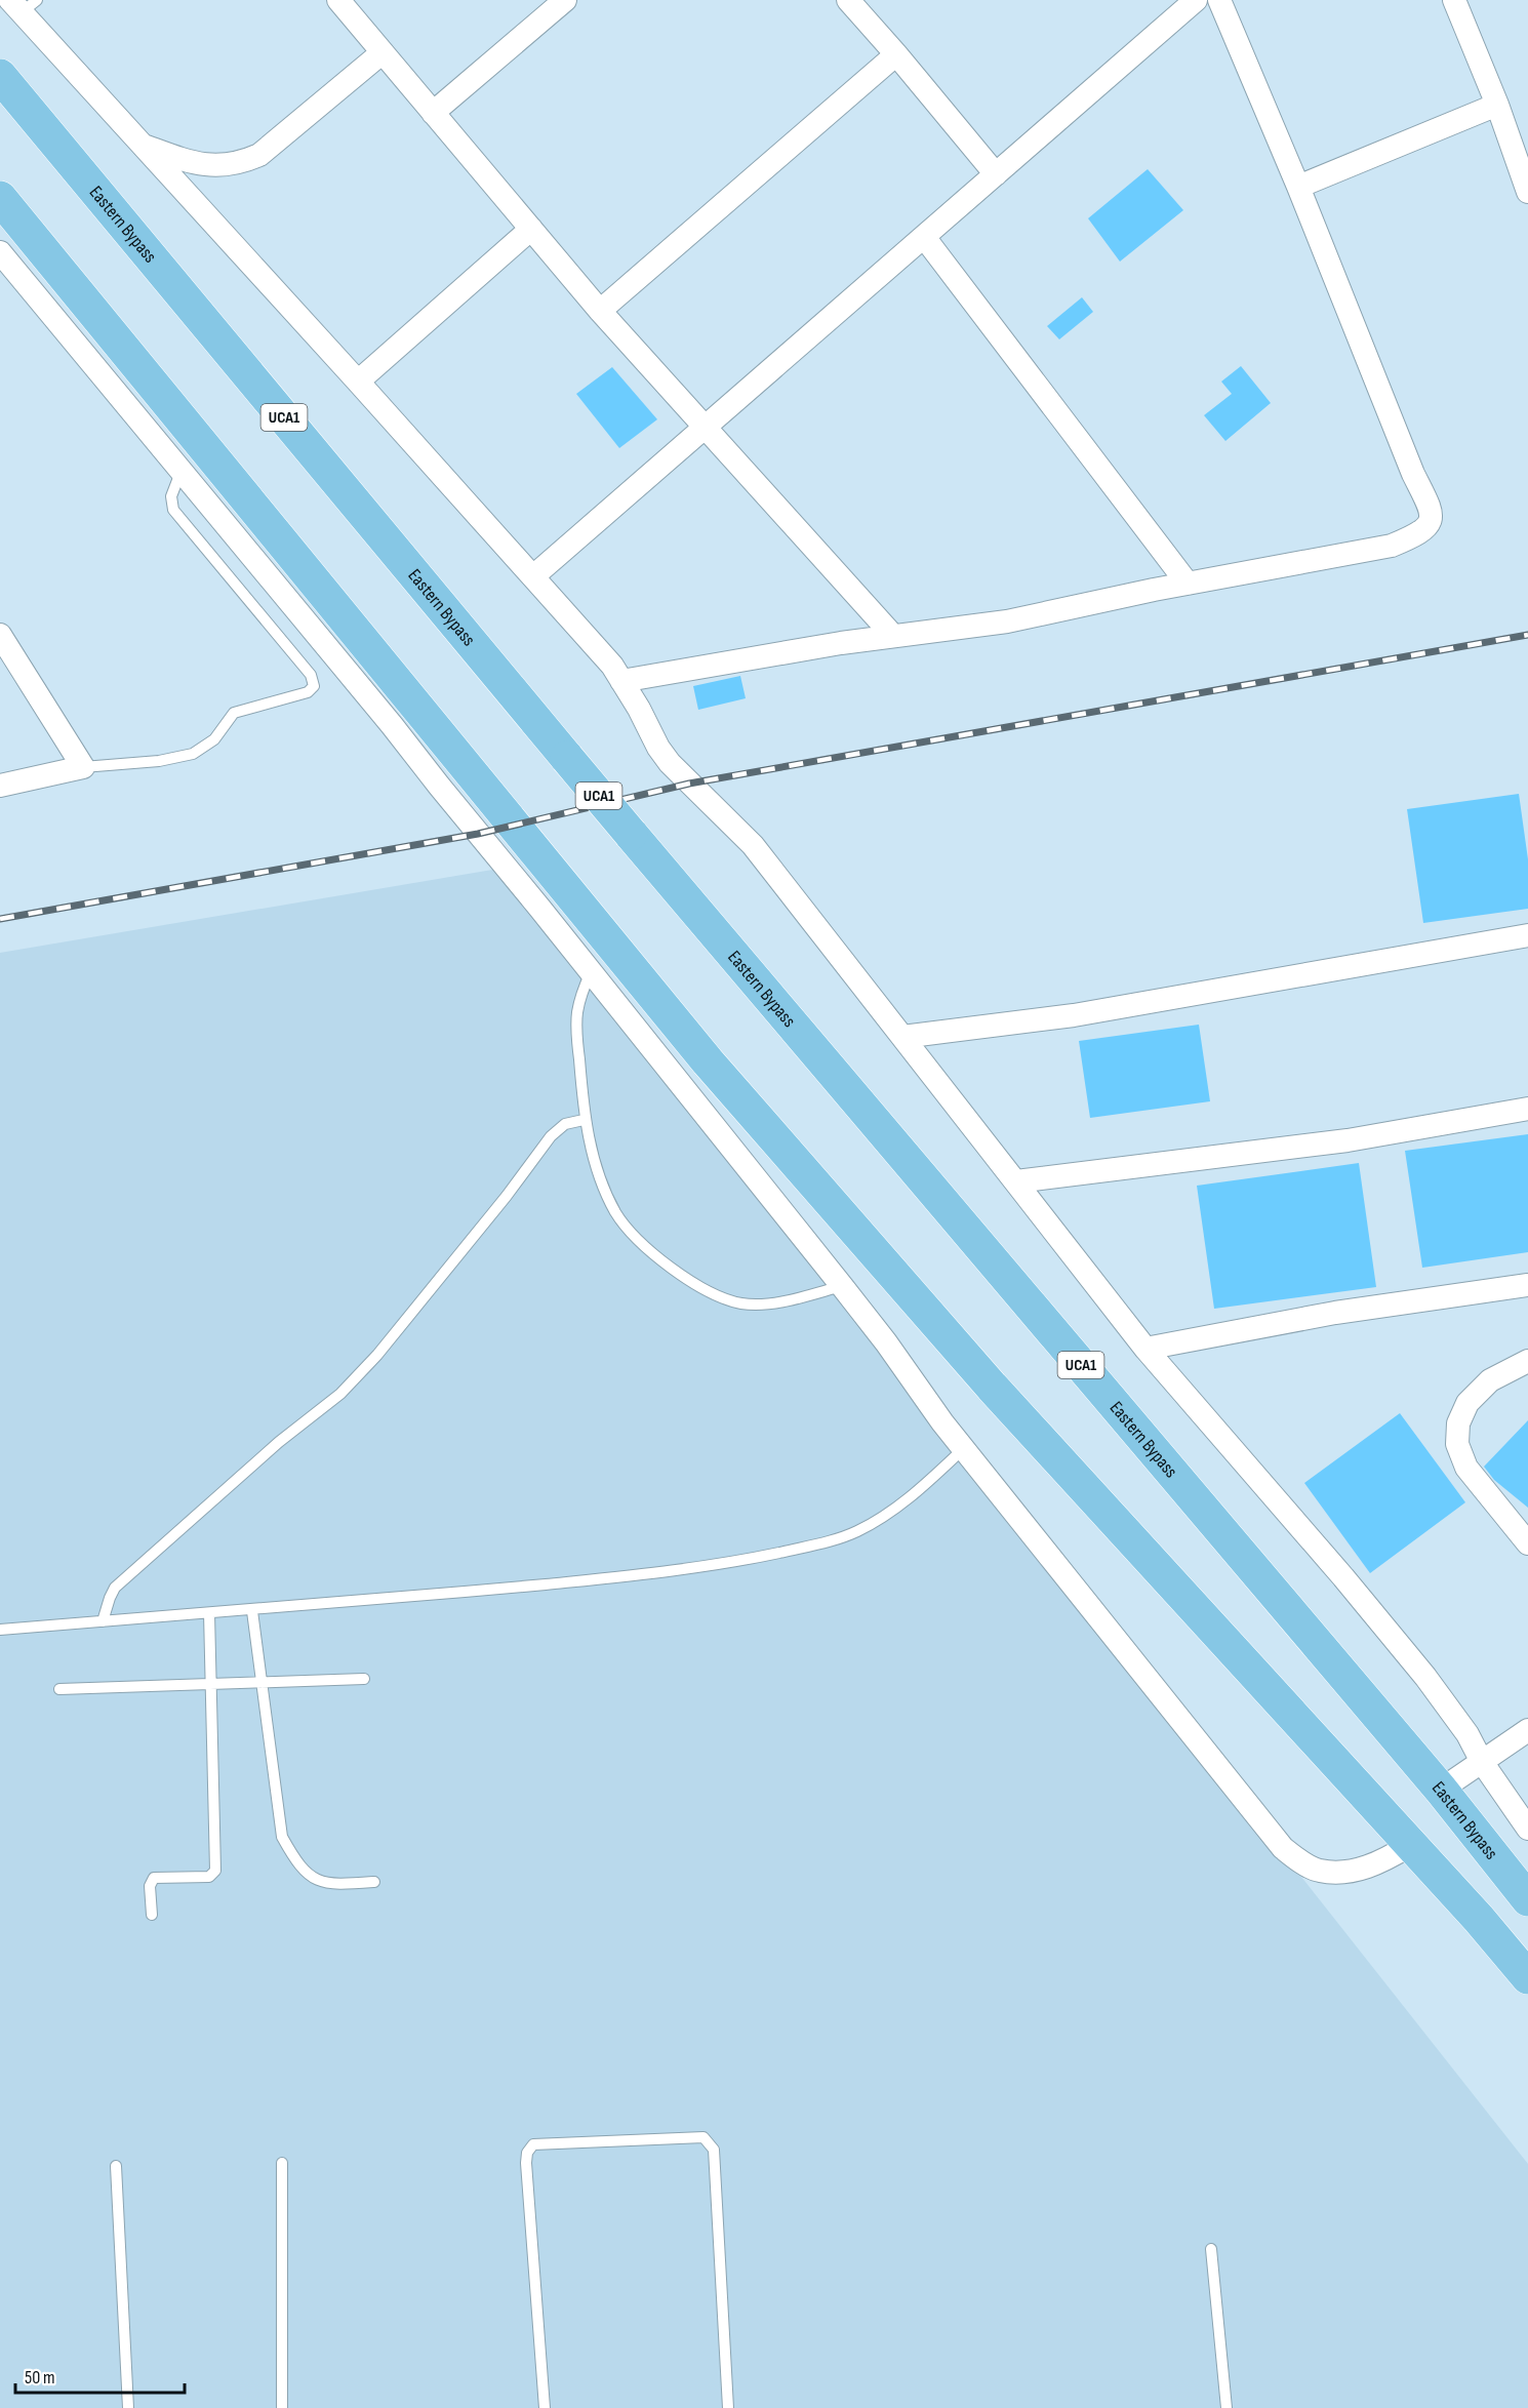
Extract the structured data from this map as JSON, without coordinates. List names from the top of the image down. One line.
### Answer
{"streets":{"main road":["Eastern Bypass","UCA1"]},"scale_bar":"50 m"}
